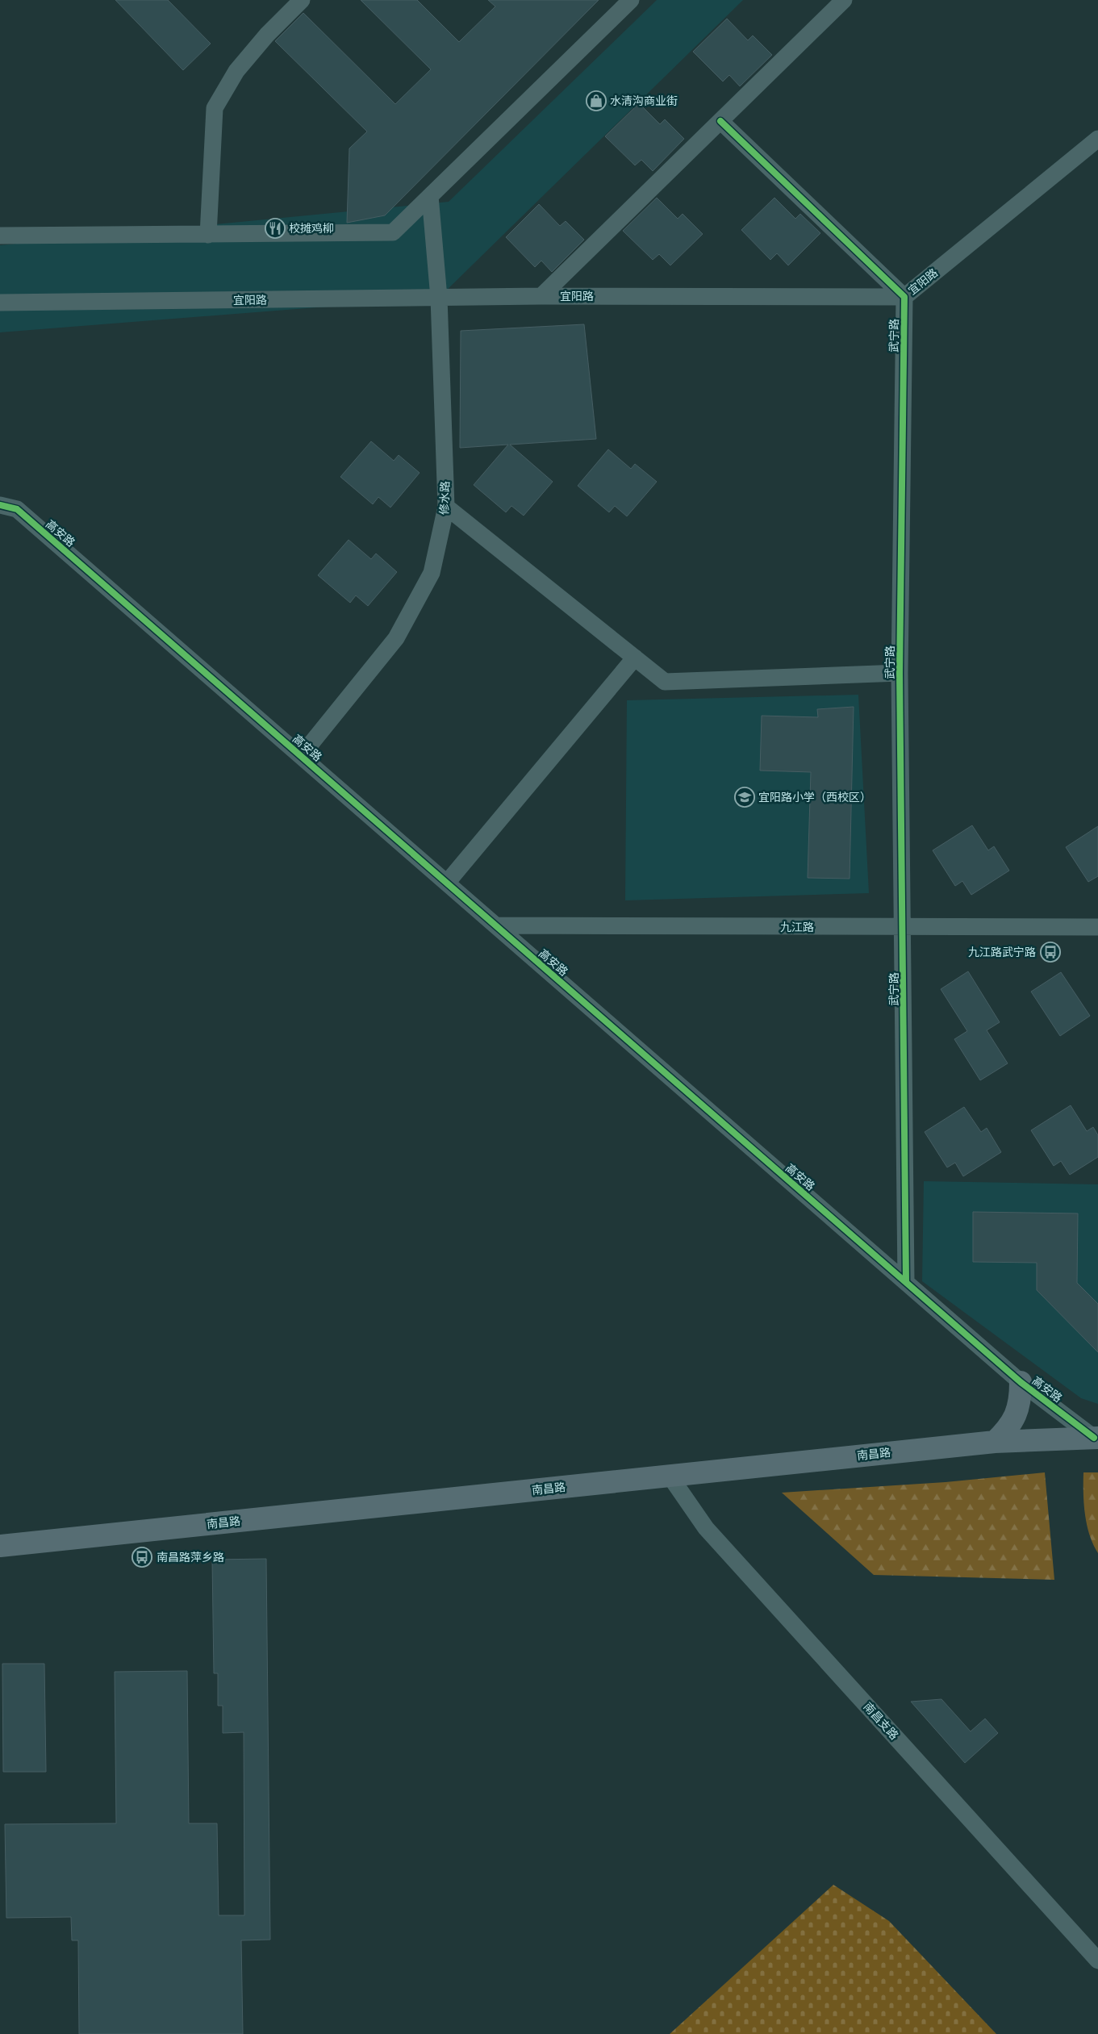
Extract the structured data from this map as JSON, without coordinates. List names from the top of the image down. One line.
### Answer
{"streets":{"main road":["南昌路"],"street":["宜阳路","武宁路","修水路","高安路","九江路","南昌支路"]},"crossings":[["宜阳路","武宁路"],["宜阳路","修水路"],["武宁路","高安路"],["武宁路","九江路"],["修水路","高安路"],["高安路","九江路"],["高安路","南昌路"],["南昌路","南昌支路"]],"places":{"shop":["水清沟商业街"],"restaurant":["校摊鸡柳"],"school or university":["宜阳路小学（西校区）"],"bus stop":["九江路武宁路","南昌路萍乡路"]}}
